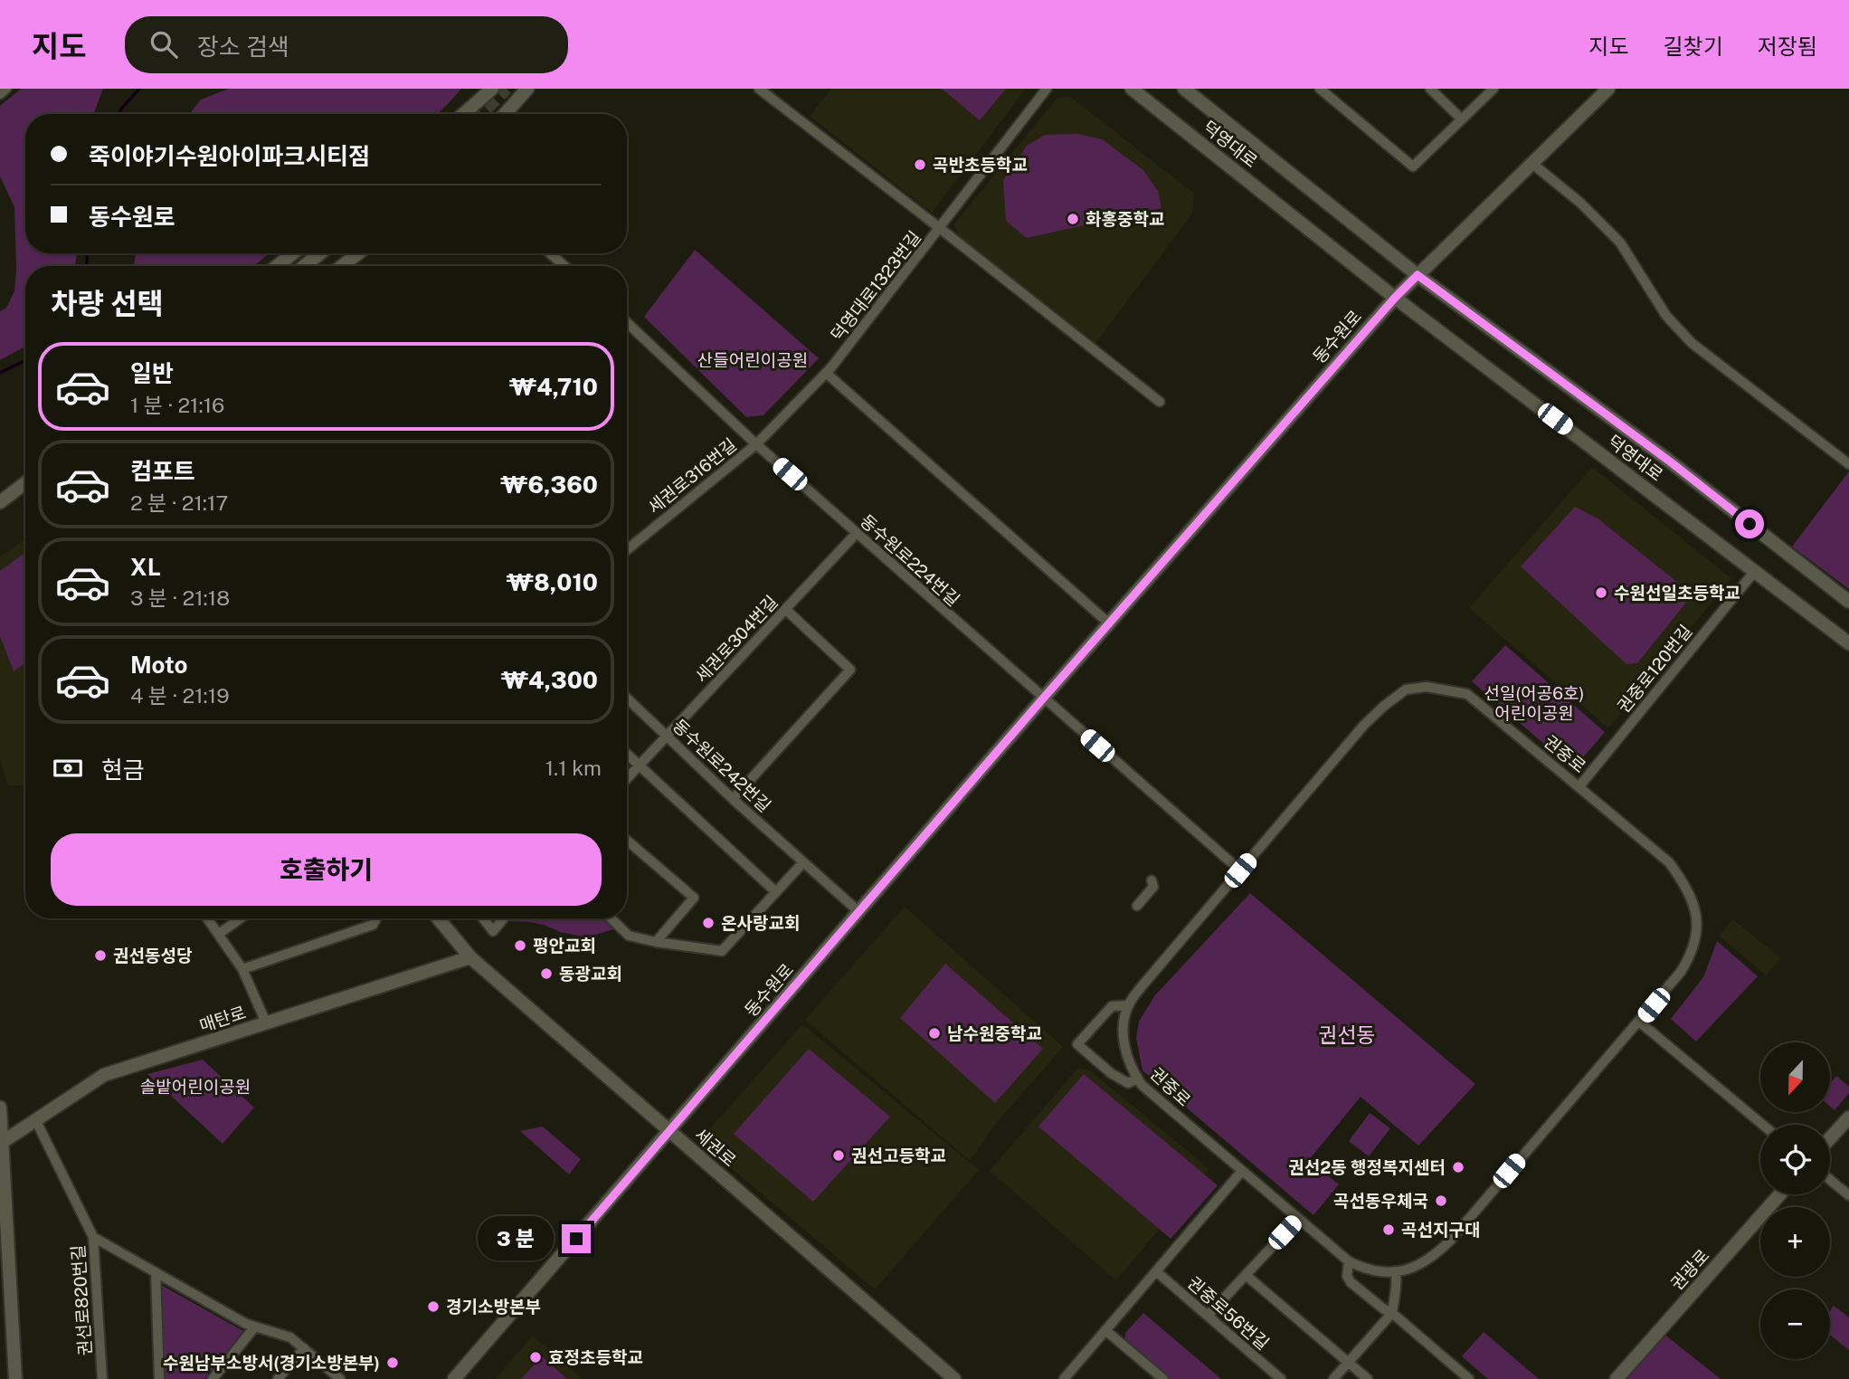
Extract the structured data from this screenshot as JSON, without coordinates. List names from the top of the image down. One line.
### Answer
{"streets":{"main road":["덕영대로","동수원로","매탄로","세권로","권광로"],"street":["덕영대로1323번길","세권로316번길","동수원로224번길","세권로304번길","권중로120번길","권중로","동수원로242번길","권선로820번길","권중로56번길"]},"crossings":[["덕영대로","동수원로"],["덕영대로","권중로120번길"],["덕영대로1323번길","세권로316번길"],["덕영대로1323번길","동수원로224번길"],["동수원로","동수원로224번길"],["동수원로","동수원로242번길"],["동수원로","세권로"],["세권로316번길","동수원로224번길"],["동수원로224번길","세권로304번길"],["동수원로224번길","권중로"],["세권로304번길","동수원로242번길"],["권중로120번길","권중로"],["매탄로","세권로"],["매탄로","권선로820번길"]],"districts":["권선동"],"parks":["산들어린이공원","선일(어공6호) 어린이공원","솔밭어린이공원"],"places":["곡반초등학교","화홍중학교","수원선일초등학교","온사랑교회","평안교회","권선동성당","동광교회","남수원중학교","권선고등학교","권선2동 행정복지센터","곡선동우체국","곡선지구대","경기소방본부","효정초등학교","수원남부소방서(경기소방본부)"],"north":"bottom","page":{"header":"지도","search":"장소 검색","nav":["지도","길찾기","저장됨"],"banner":["죽이야기수원아이파크시티점","동수원로"],"heading":"차량 선택","list":[{"name":"일반","note":"1 분 · 21:16","value":"₩4,710"},{"name":"컴포트","note":"2 분 · 21:17","value":"₩6,360"},{"name":"XL","note":"3 분 · 21:18","value":"₩8,010"},{"name":"Moto","note":"4 분 · 21:19","value":"₩4,300"}],"pay":["현금","1.1 km"],"buttons":"호출하기","map_buttons":["+","−"],"bubble":"3 분"}}
